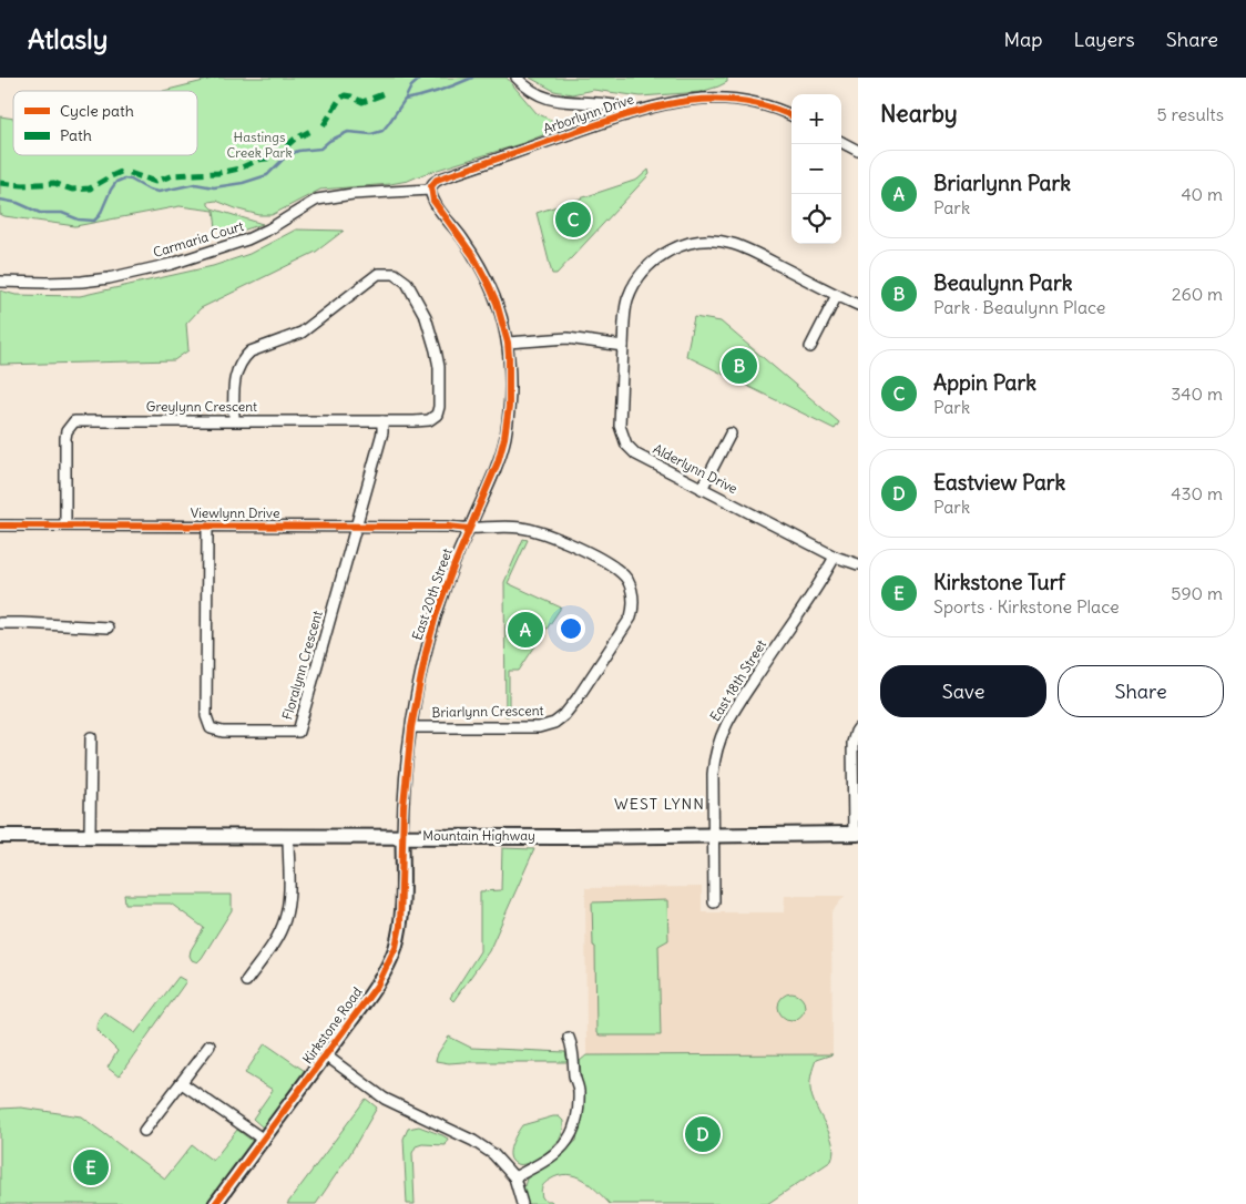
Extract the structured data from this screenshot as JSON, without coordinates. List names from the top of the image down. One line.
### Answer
{"streets":{"main road":["Mountain Highway"],"street":["Arborlynn Drive","Carmaria Court","Greylynn Crescent","Alderlynn Drive","Viewlynn Drive","East 20th Street","Floralynn Crescent","East 18th Street","Briarlynn Crescent","Kirkstone Road"]},"crossings":[["Arborlynn Drive","Carmaria Court"],["Arborlynn Drive","East 20th Street"],["Carmaria Court","East 20th Street"],["Greylynn Crescent","Viewlynn Drive"],["Greylynn Crescent","Floralynn Crescent"],["Alderlynn Drive","East 18th Street"],["Viewlynn Drive","East 20th Street"],["Viewlynn Drive","Floralynn Crescent"],["Viewlynn Drive","Briarlynn Crescent"],["East 20th Street","Briarlynn Crescent"],["East 20th Street","Mountain Highway"],["East 20th Street","Kirkstone Road"],["East 18th Street","Mountain Highway"],["Mountain Highway","Kirkstone Road"]],"districts":["WEST LYNN"],"parks":["Hastings Creek Park"],"legend":["Cycle path","Path"],"page":{"header":"Atlasly","nav":["Map","Layers","Share"],"heading":["Nearby","5 results"],"map_buttons":["+","−"],"list":[{"mark":"A","name":"Briarlynn Park","note":"Park","value":"40 m"},{"mark":"B","name":"Beaulynn Park","note":"Park · Beaulynn Place","value":"260 m"},{"mark":"C","name":"Appin Park","note":"Park","value":"340 m"},{"mark":"D","name":"Eastview Park","note":"Park","value":"430 m"},{"mark":"E","name":"Kirkstone Turf","note":"Sports · Kirkstone Place","value":"590 m"}],"pins":["C","B","A","D","E"],"buttons":["Save","Share"]}}
